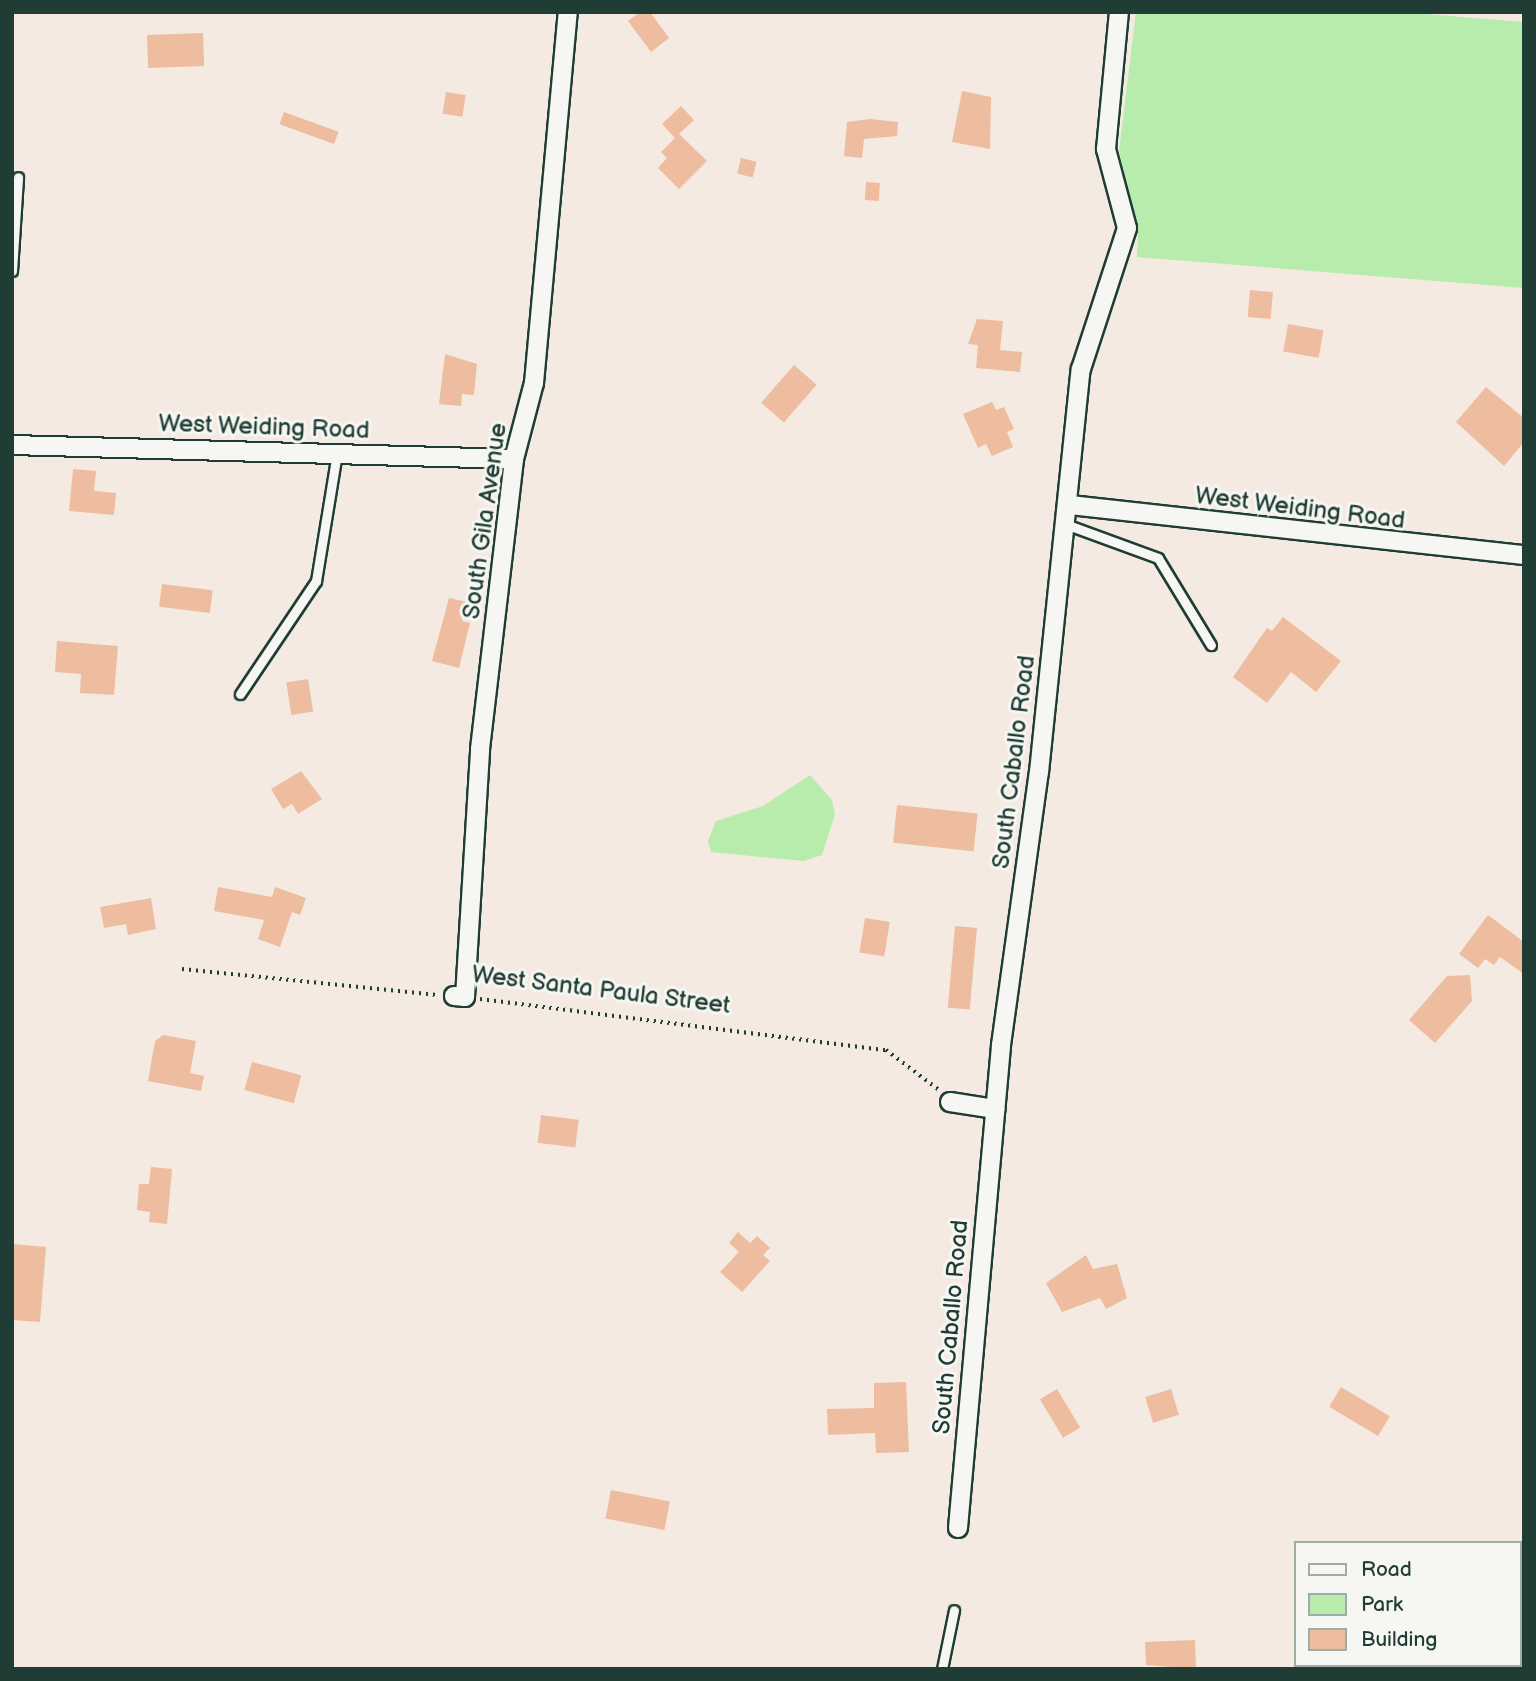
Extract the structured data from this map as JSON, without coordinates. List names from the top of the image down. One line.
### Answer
{"streets":{"street":["West Weiding Road","South Gila Avenue","South Caballo Road"],"path":["West Santa Paula Street"]},"crossings":[["West Weiding Road","South Gila Avenue"],["West Weiding Road","South Caballo Road"],["South Gila Avenue","West Santa Paula Street"]],"legend":["Road","Park","Building"]}
